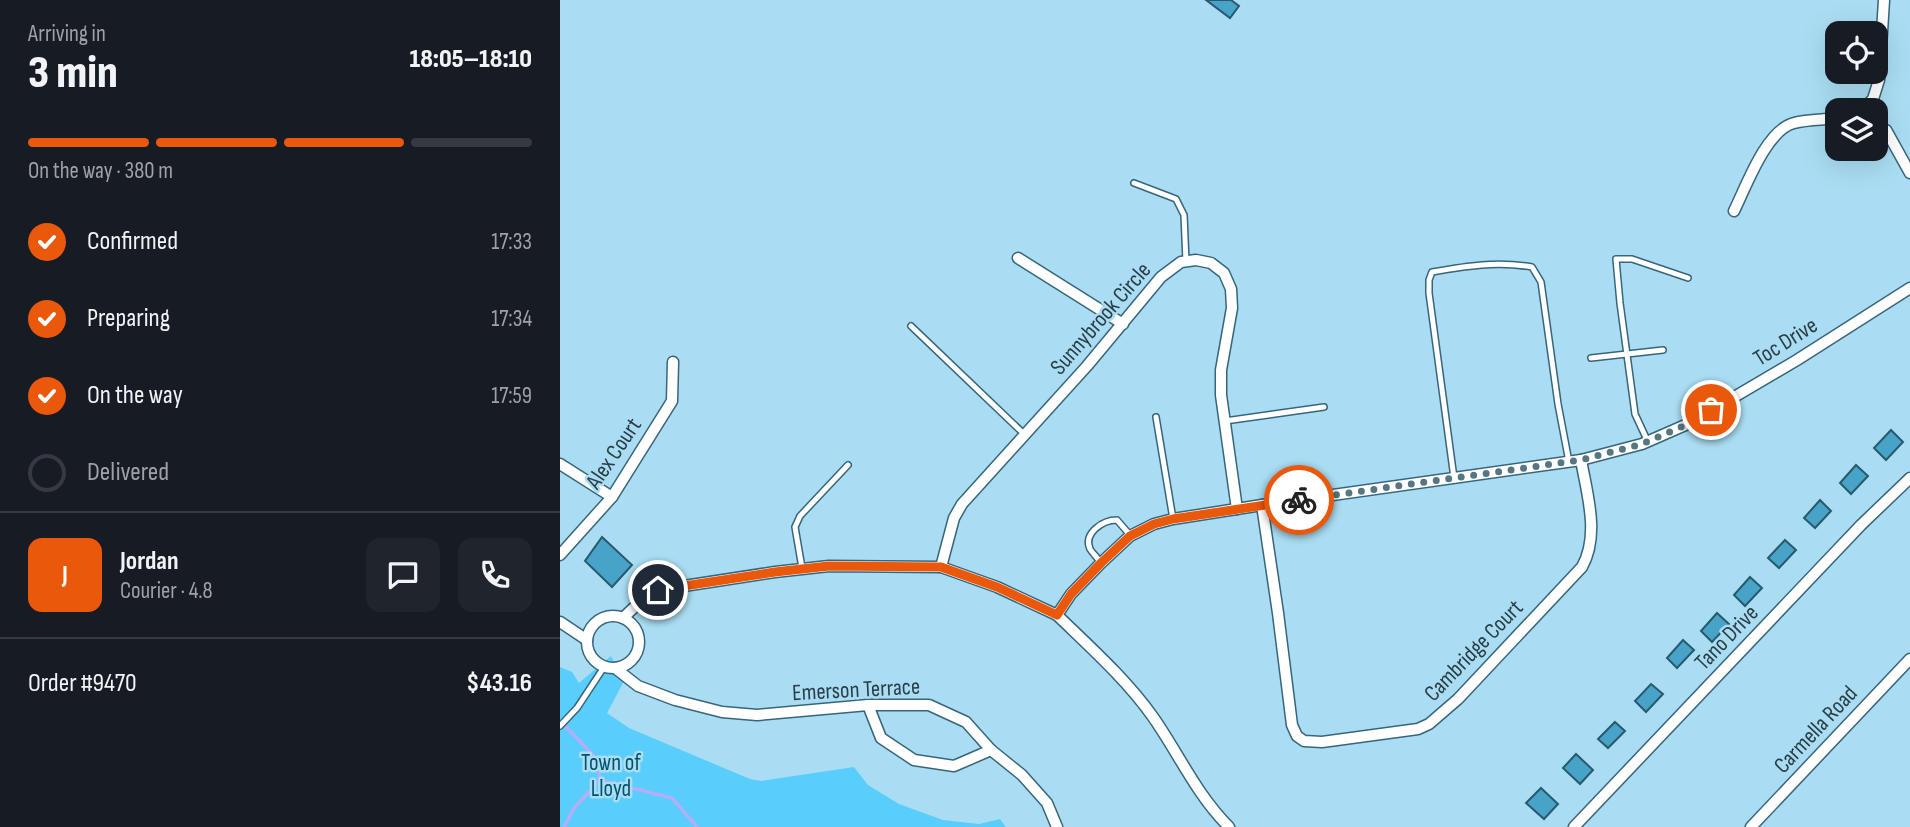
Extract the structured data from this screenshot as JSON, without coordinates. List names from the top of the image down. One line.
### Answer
{"streets":{"street":["Sunnybrook Circle","Toc Drive","Alex Court","Tano Drive","Cambridge Court","Emerson Terrace","Carmella Road"]},"crossings":[["Sunnybrook Circle","Toc Drive"],["Toc Drive","Cambridge Court"]],"parks":["Town of Lloyd"],"page":{"heading":["3 min","Arriving in","18:05–18:10"],"panel":["Jordan","Courier · 4.8","Order #9470","$43.16"],"bar":"On the way · 380 m","list":[["Confirmed","17:33"],["Preparing","17:34"],["On the way","17:59"],"Delivered"],"round":"J"}}
